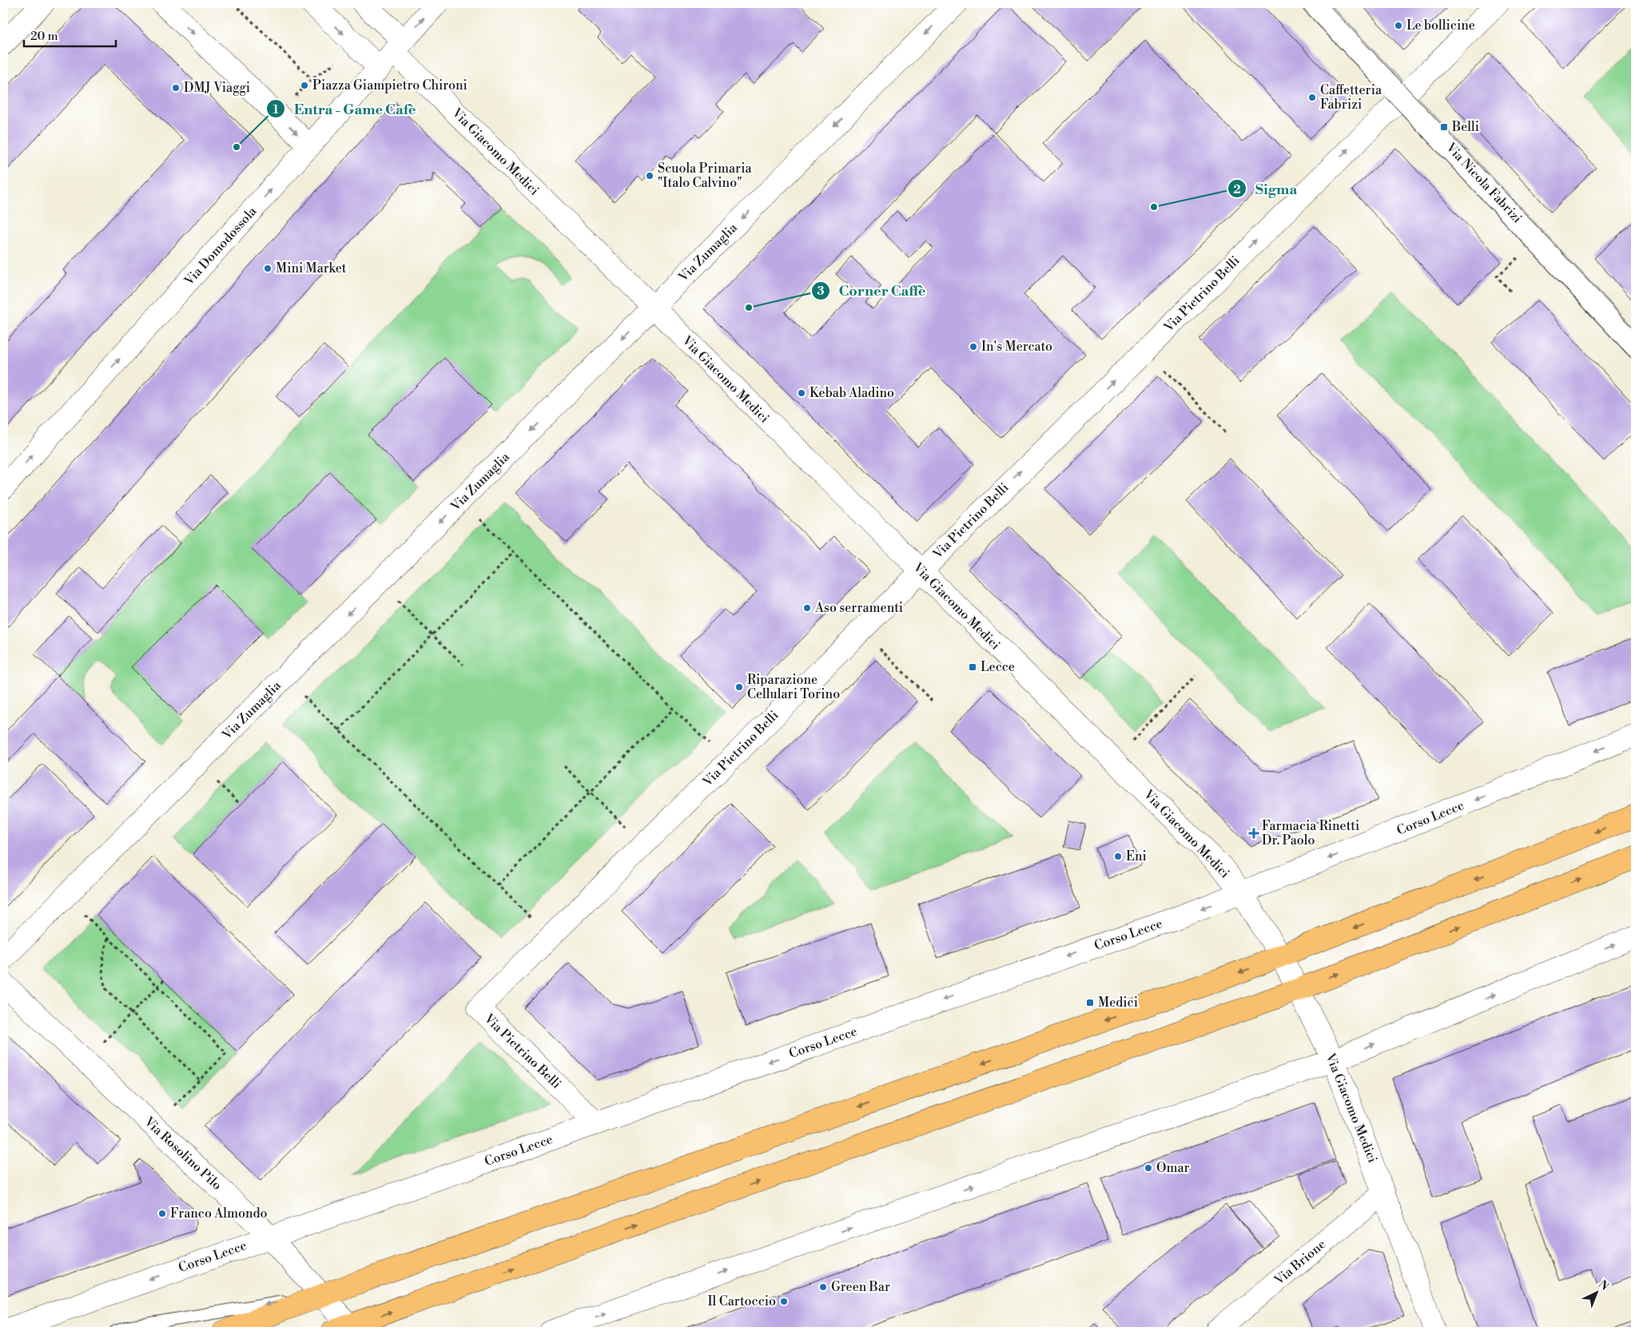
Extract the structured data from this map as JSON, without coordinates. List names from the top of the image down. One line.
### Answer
{"streets":{"street":["Via Giacomo Medici","Via Nicola Fabrizi","Via Domodossola","Via Zumaglia","Via Pietrino Belli","Corso Lecce","Via Rosolino Pilo","Via Brione"]},"crossings":[["Via Giacomo Medici","Via Domodossola"],["Via Giacomo Medici","Via Zumaglia"],["Via Giacomo Medici","Via Pietrino Belli"],["Via Giacomo Medici","Corso Lecce"],["Via Giacomo Medici","Via Brione"],["Via Nicola Fabrizi","Via Pietrino Belli"],["Via Pietrino Belli","Corso Lecce"],["Corso Lecce","Via Rosolino Pilo"]],"one_way":["Via Domodossola","Via Zumaglia","Via Pietrino Belli"],"places":{"other":["Le bollicine","Piazza Giampietro Chironi","DMJ Viaggi","Caffetteria Fabrizi","Entra - Game Cafè","Scuola Primaria \"Italo Calvino\"","Sigma","Mini Market","Corner Caffè","In's Mercato","Kebab Aladino","Aso serramenti","Riparazione Cellulari Torino","Eni","Omar","Franco Almondo","Green Bar","Il Cartoccio"],"transit":["Belli","Lecce","Medici"],"health":["Farmacia Rinetti Dr. Paolo"]},"scale_bar":"20 m","north":"top right"}
